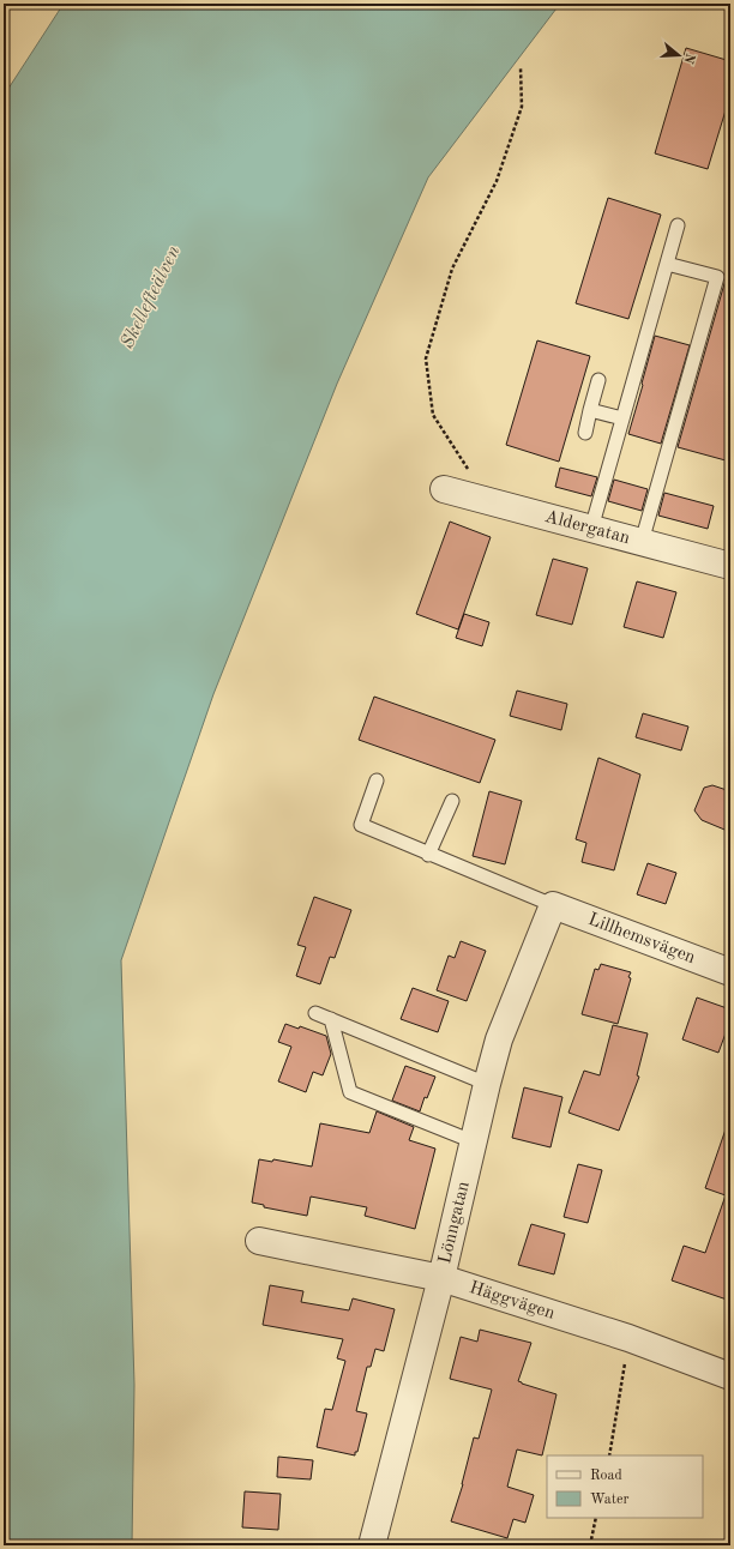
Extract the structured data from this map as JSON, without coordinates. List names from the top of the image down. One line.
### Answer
{"streets":{"street":["Aldergatan","Lillhemsvägen","Lönngatan","Häggvägen"]},"crossings":[["Lillhemsvägen","Lönngatan"],["Lönngatan","Häggvägen"]],"water":["Skellefteälven"],"legend":["Road","Water"],"north":"right"}
